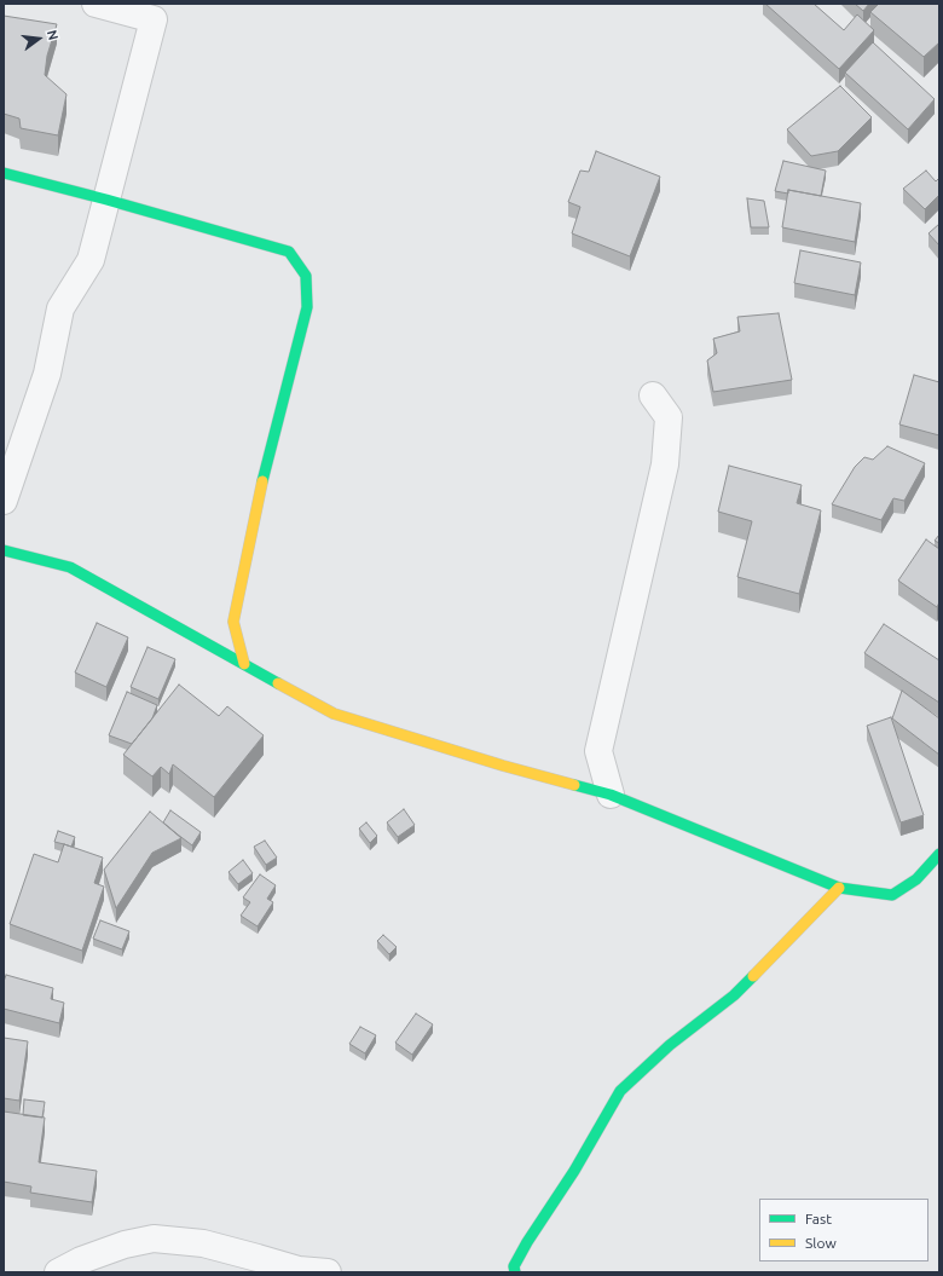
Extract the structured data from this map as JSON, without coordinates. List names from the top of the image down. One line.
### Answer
{"legend":["Fast","Slow"],"north":"right"}
